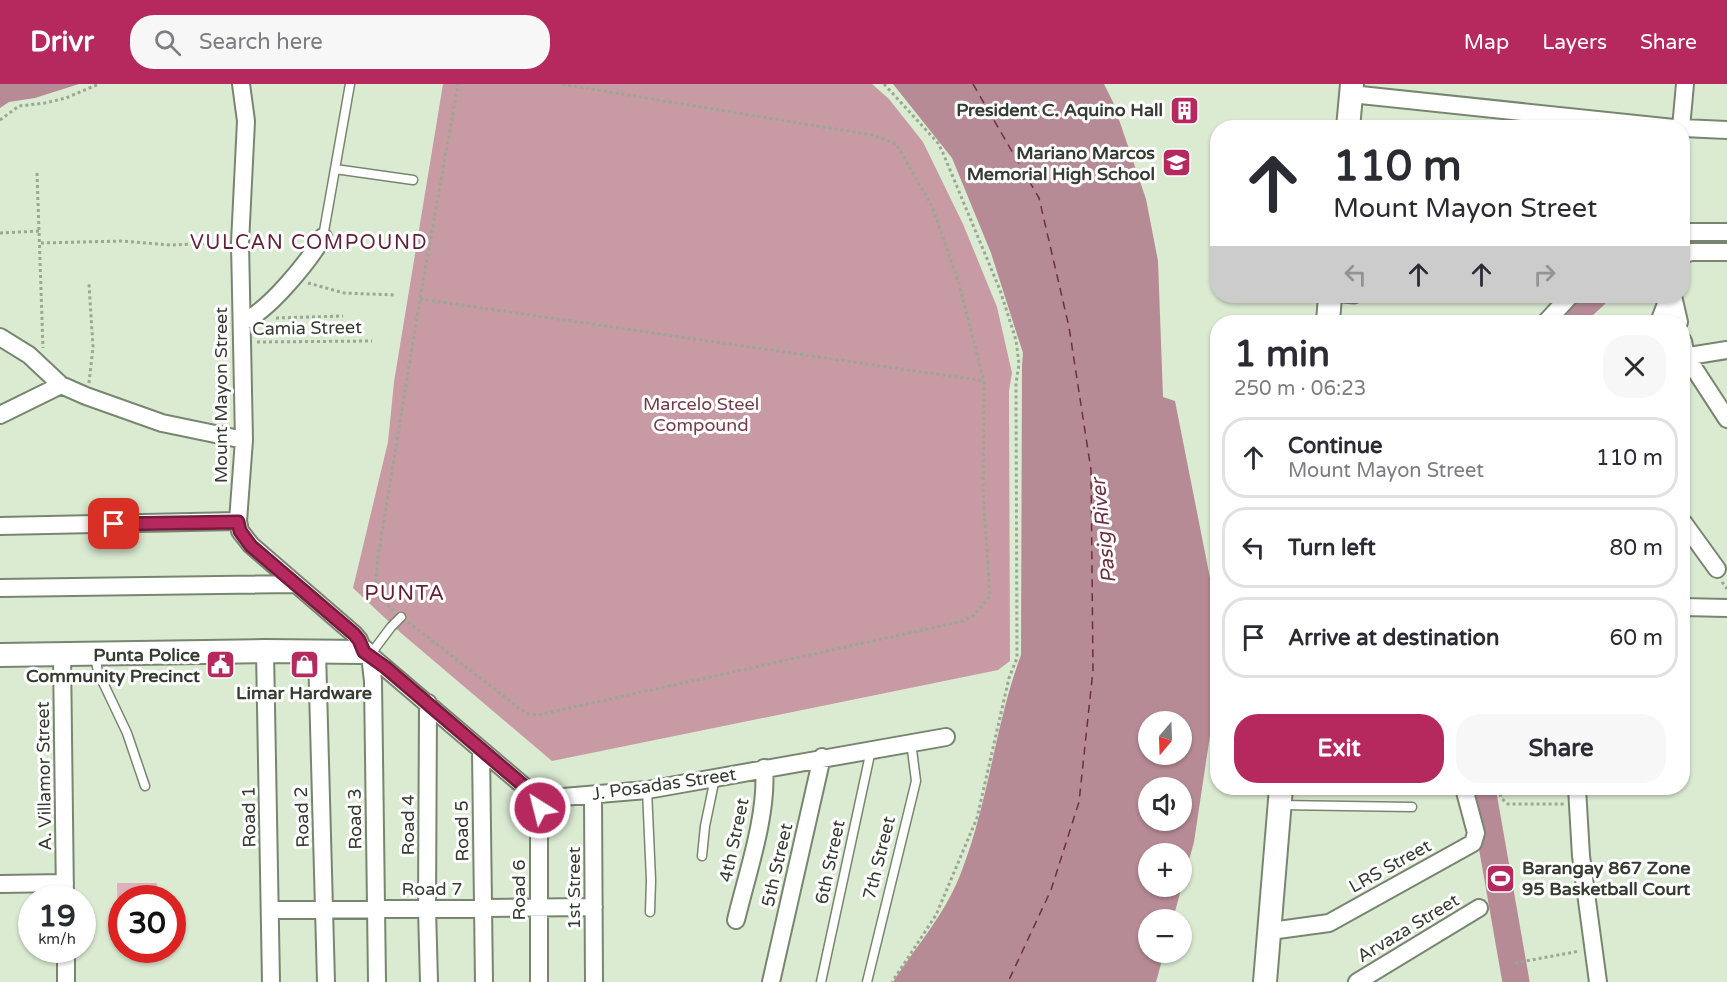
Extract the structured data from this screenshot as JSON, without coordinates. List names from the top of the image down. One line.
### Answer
{"streets":{"street":["Mount Mayon Street","A. Villamor Street","J. Posadas Street","Road 1","Road 2","Road 3","Road 4","Road 5","4th Street","5th Street","LRS Street","1st Street","Road 7","Road 6","Arvaza Street"],"lane":["7th Street","6th Street"],"path":["Camia Street"]},"crossings":[["Camia Street","Mount Mayon Street"],["J. Posadas Street","4th Street"],["J. Posadas Street","7th Street"],["J. Posadas Street","6th Street"],["J. Posadas Street","5th Street"],["J. Posadas Street","1st Street"],["J. Posadas Street","Road 6"],["Road 1","Road 7"],["Road 2","Road 7"],["Road 3","Road 7"],["Road 4","Road 7"],["Road 5","Road 7"],["1st Street","Road 7"],["Road 7","Road 6"]],"districts":["VULCAN COMPOUND","PUNTA"],"water":["Pasig River"],"parks":["Marcelo Steel Compound"],"places":{"building":["President C. Aquino Hall"],"school or university":["Mariano Marcos Memorial High School"],"shop":["Limar Hardware"],"public building":["Punta Police Community Precinct"],"sports":["Barangay 867 Zone 95 Basketball Court"]},"north":"bottom","page":{"header":"Drivr","search":"Search here","nav":["Map","Layers","Share"],"turn":["110 m","Mount Mayon Street"],"heading":["1 min","250 m · 06:23"],"list":[{"name":"Continue","note":"Mount Mayon Street","value":"110 m"},{"name":"Turn left","value":"80 m"},{"name":"Arrive at destination","value":"60 m"}],"buttons":["Exit","Share"],"map_buttons":["+","−"],"speed":"19 km/h","limit":"30"}}
